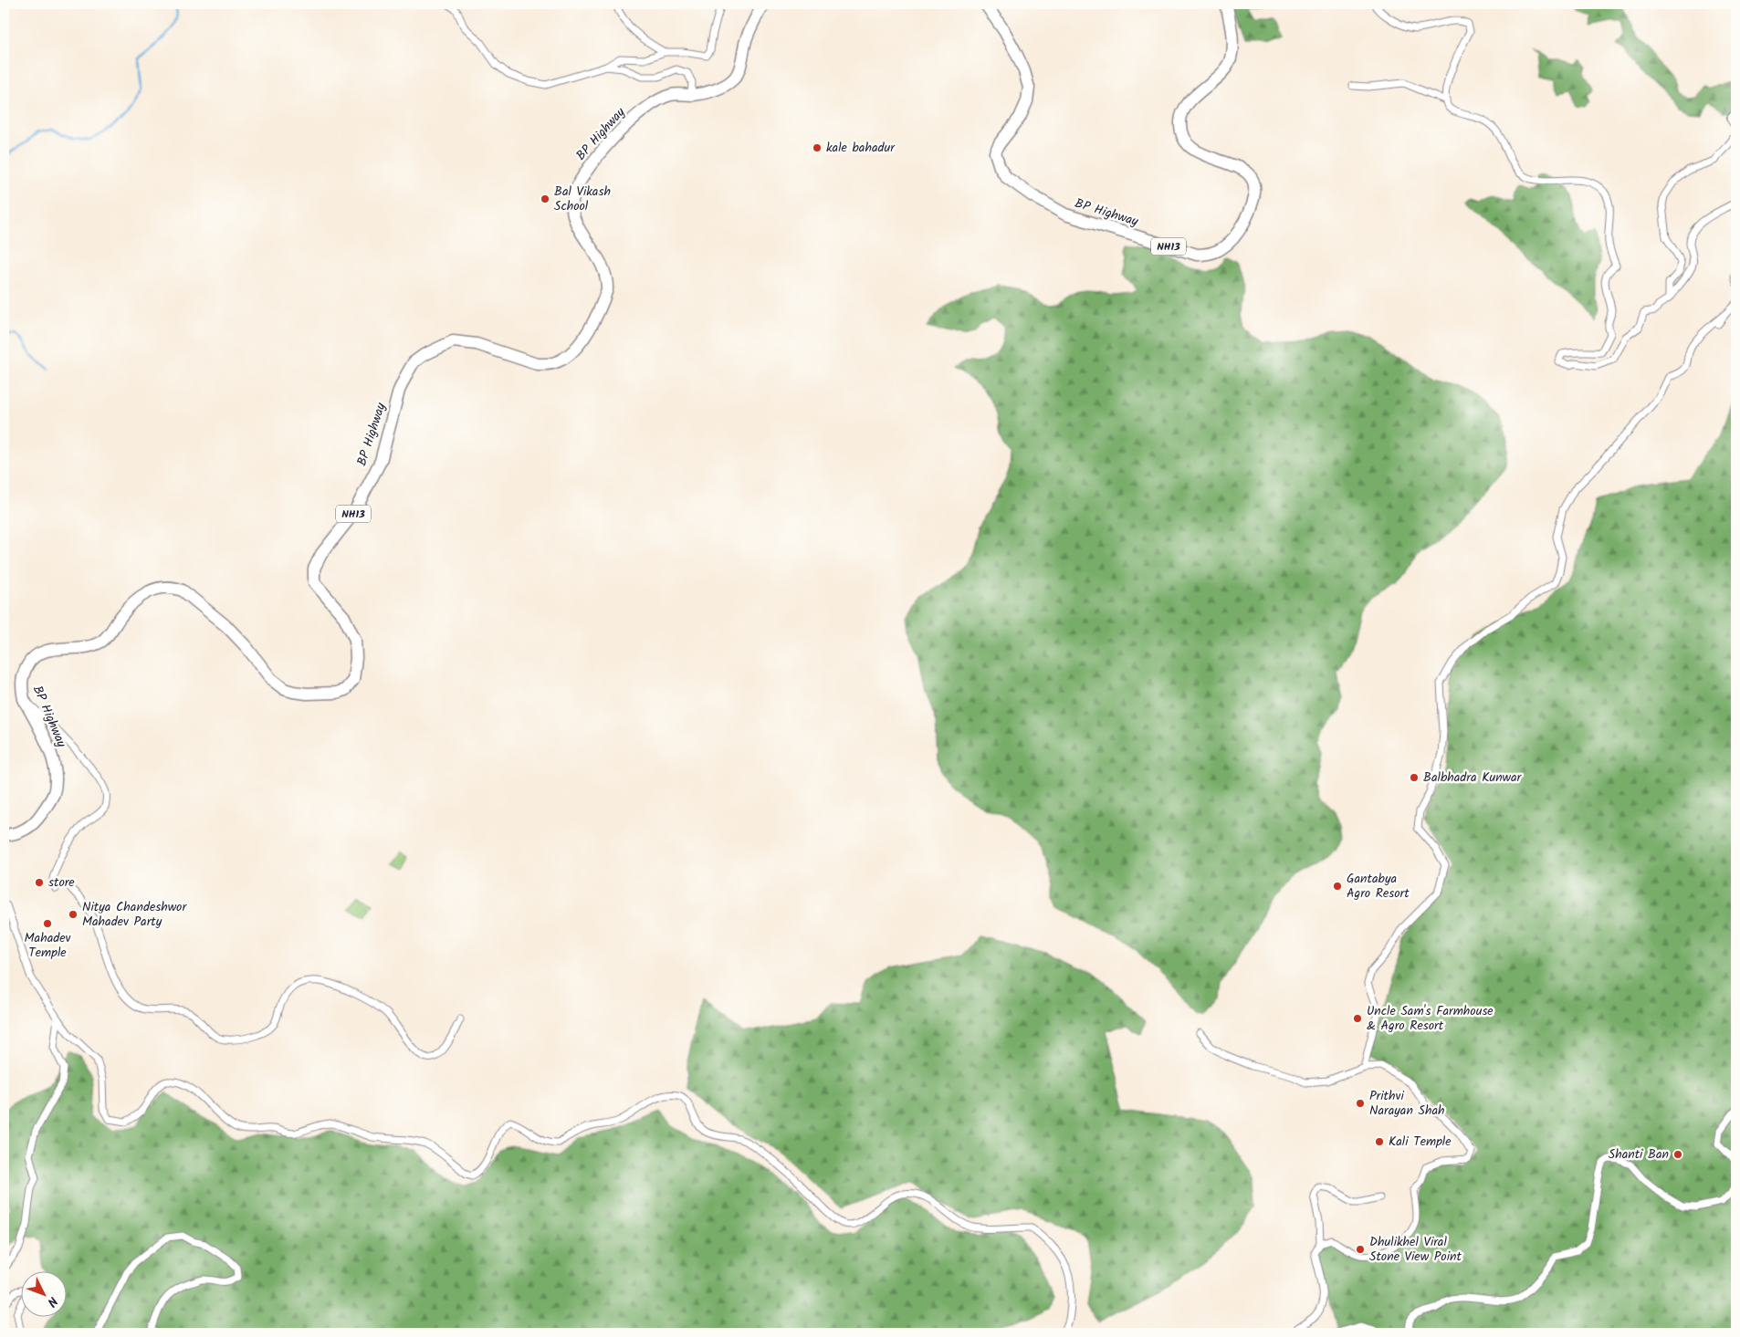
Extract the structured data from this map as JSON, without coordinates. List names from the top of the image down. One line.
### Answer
{"streets":{"highway":["BP Highway","NH13"]},"places":["kale bahadur","Bal Vikash School","Balbhadra Kunwar","store","Gantabya Agro Resort","Nitya Chandeshwor Mahadev Party","Mahadev Temple","Uncle Sam's Farmhouse & Agro Resort","Prithvi Narayan Shah","Kali Temple","Shanti Ban","Dhulikhel Viral Stone View Point"],"north":"bottom right"}
